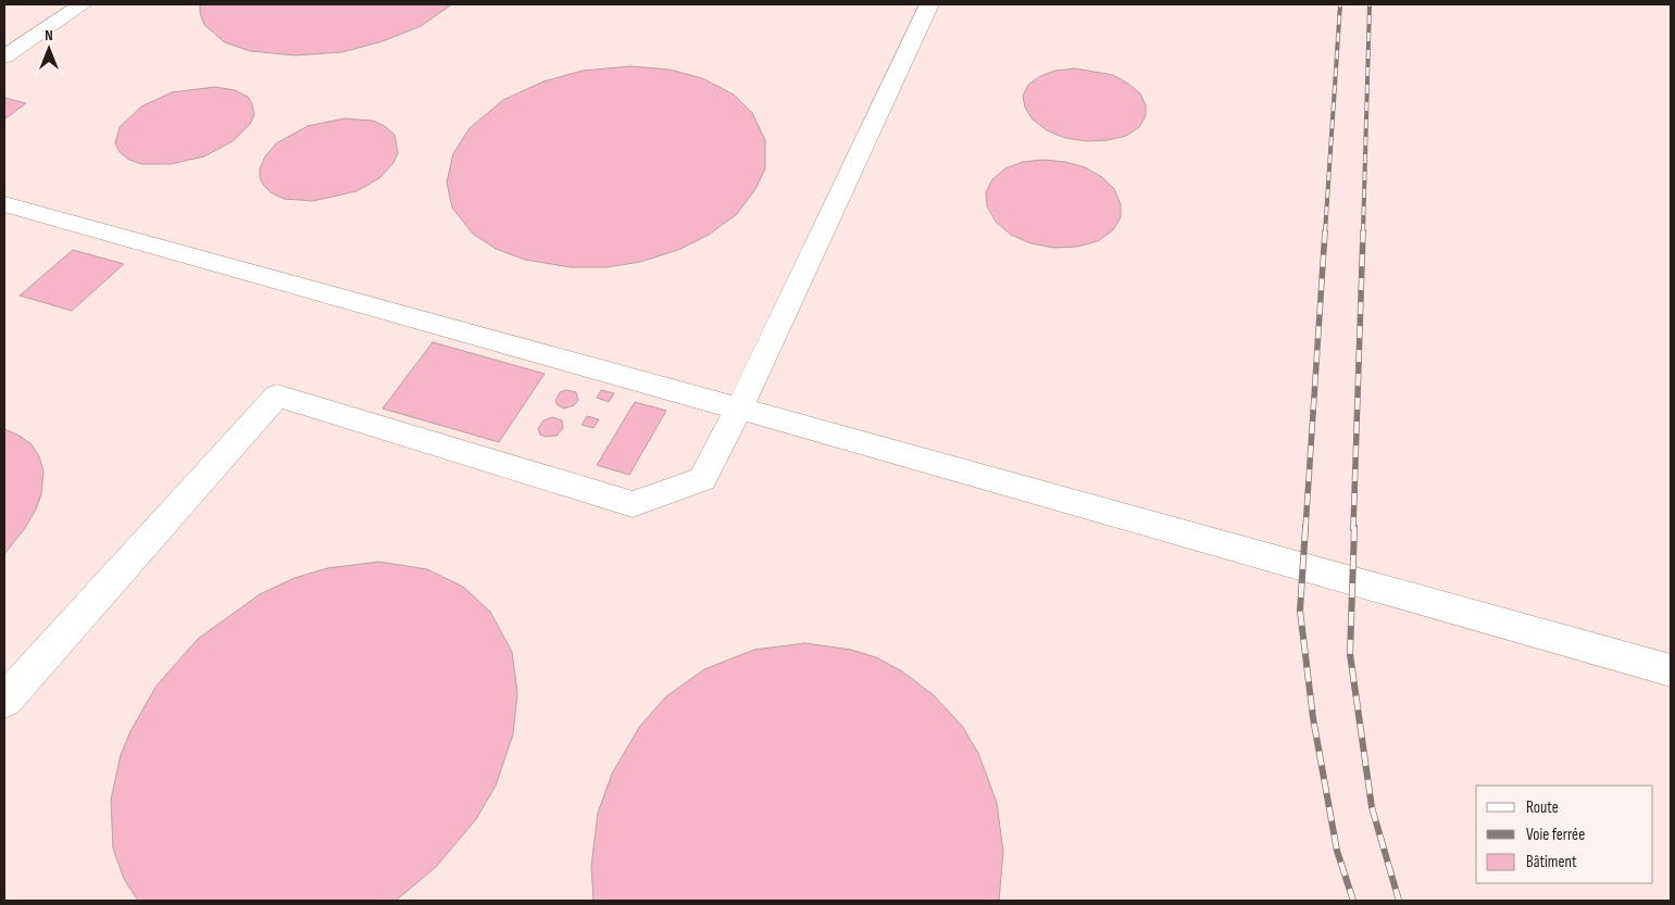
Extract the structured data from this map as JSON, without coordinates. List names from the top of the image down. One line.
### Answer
{"legend":["Route","Voie ferrée","Bâtiment"],"north":"top"}
